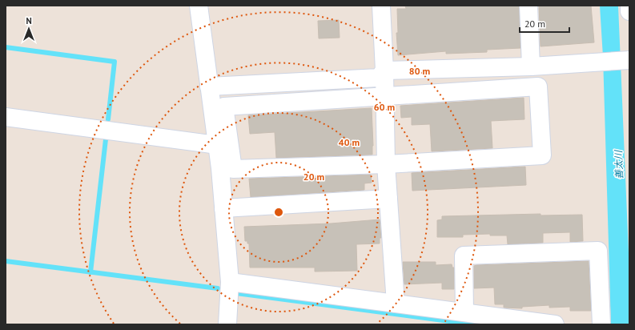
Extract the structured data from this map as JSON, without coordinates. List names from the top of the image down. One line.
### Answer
{"water":["善太川"],"scale_bar":"20 m","north":"top","rings":["80 m","60 m","40 m","20 m"]}
